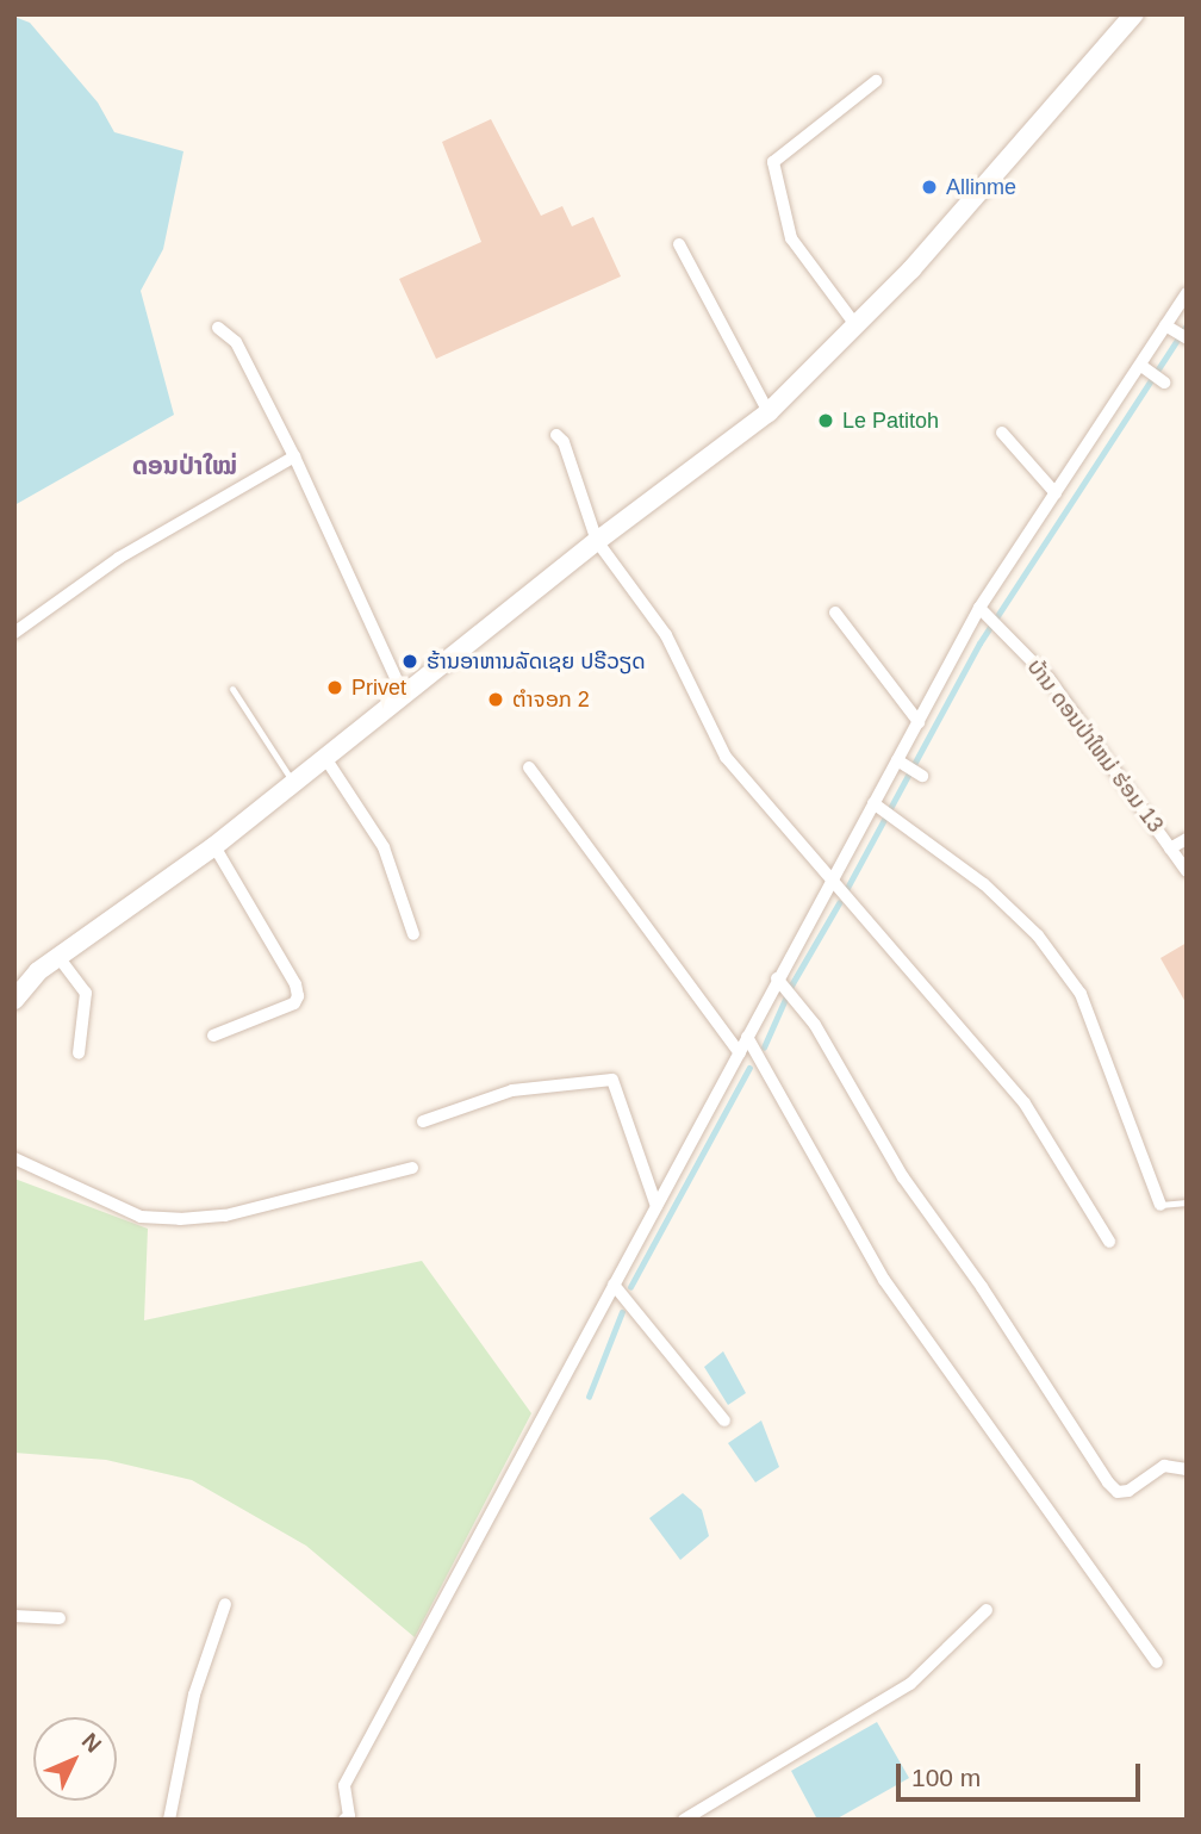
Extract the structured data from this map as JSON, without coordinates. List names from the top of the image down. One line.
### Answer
{"streets":{"street":["ບ້ານ ດອນປ່າໃຫມ່ ຮ່ອມ 13"]},"districts":["ດອນປ່າໃໝ່"],"places":["Allinme","Le Patitoh","ຮ້ານອາຫານລັດເຊຍ ປຣີວຽດ","Privet","ຕຳຈອກ 2"],"scale_bar":"100 m","north":"top right"}
